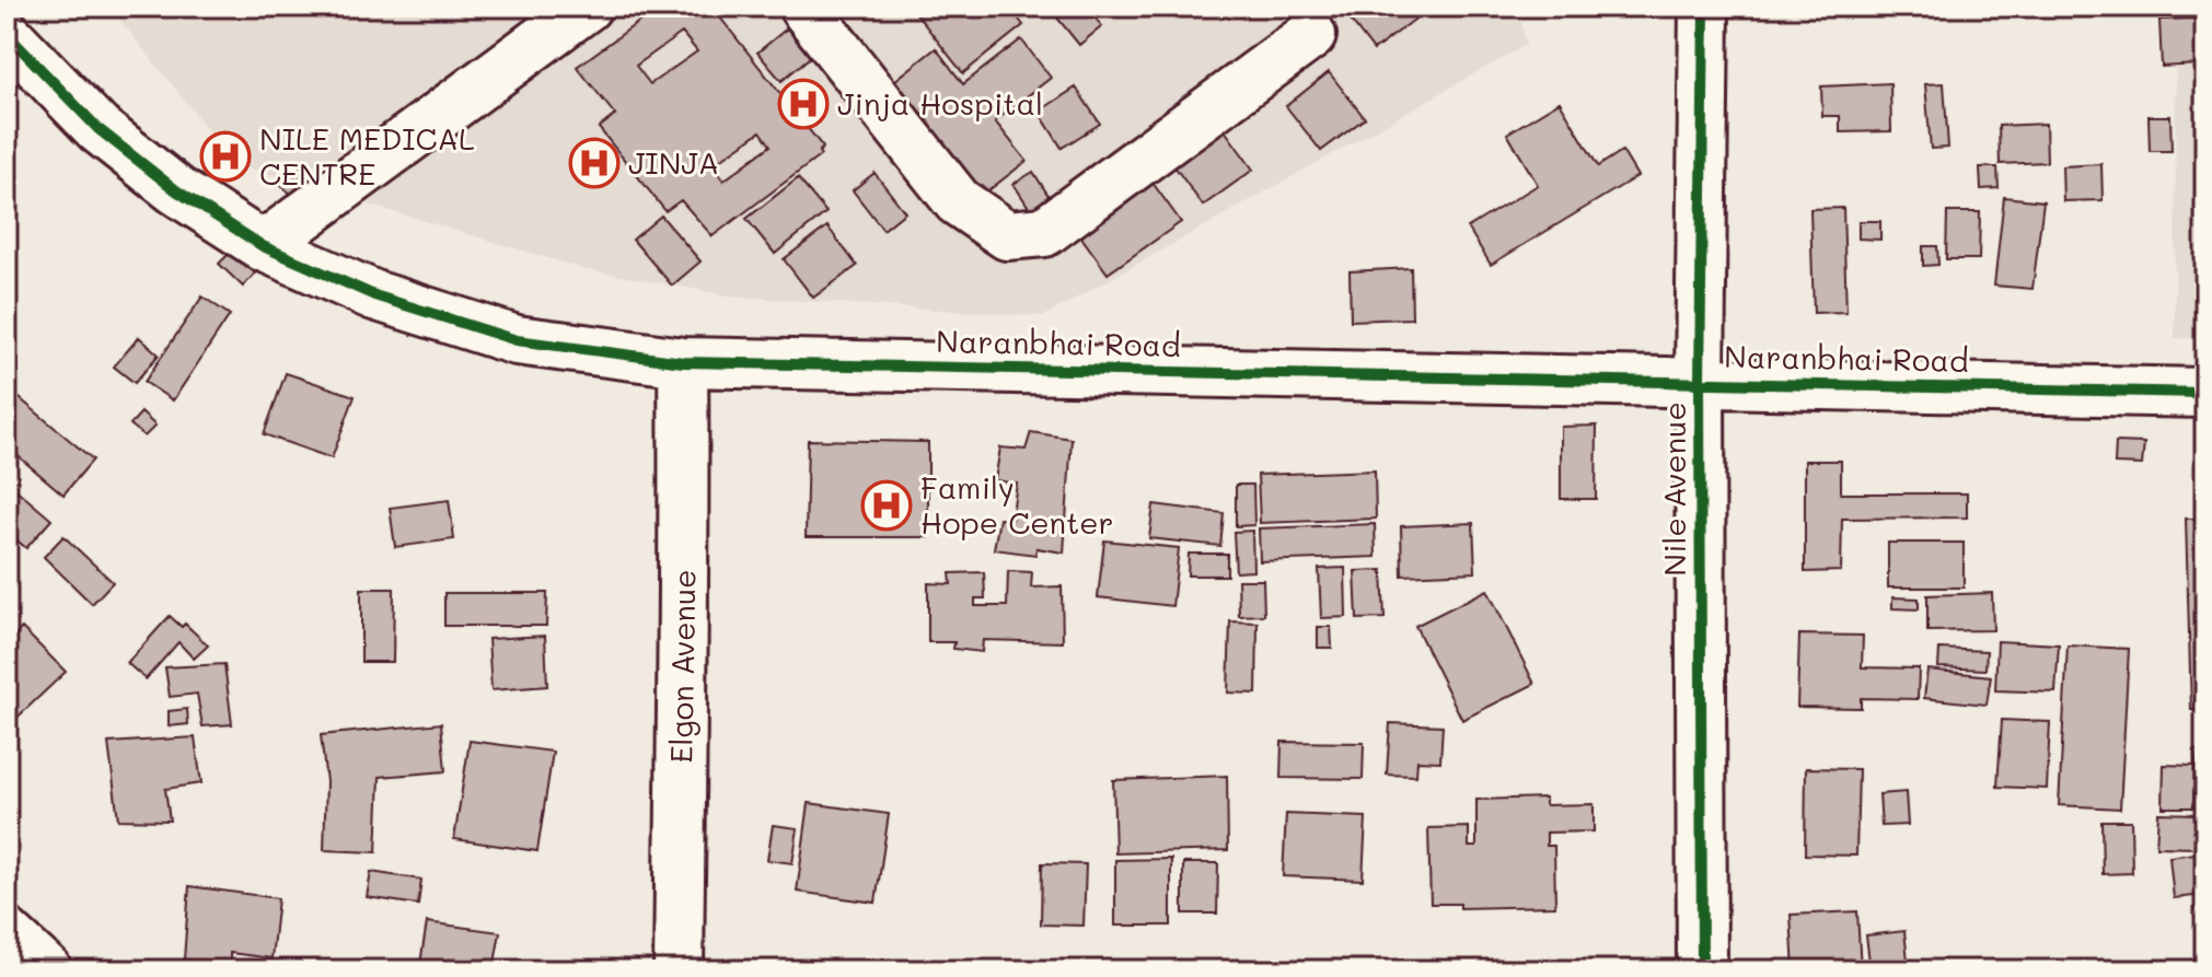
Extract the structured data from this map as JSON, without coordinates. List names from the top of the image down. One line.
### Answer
{"streets":{"street":["Naranbhai Road","Nile Avenue","Elgon Avenue"]},"crossings":[["Naranbhai Road","Nile Avenue"],["Naranbhai Road","Elgon Avenue"]],"places":{"hospital":["Jinja Hospital","NILE MEDICAL CENTRE","JINJA","Family Hope Center"]}}
